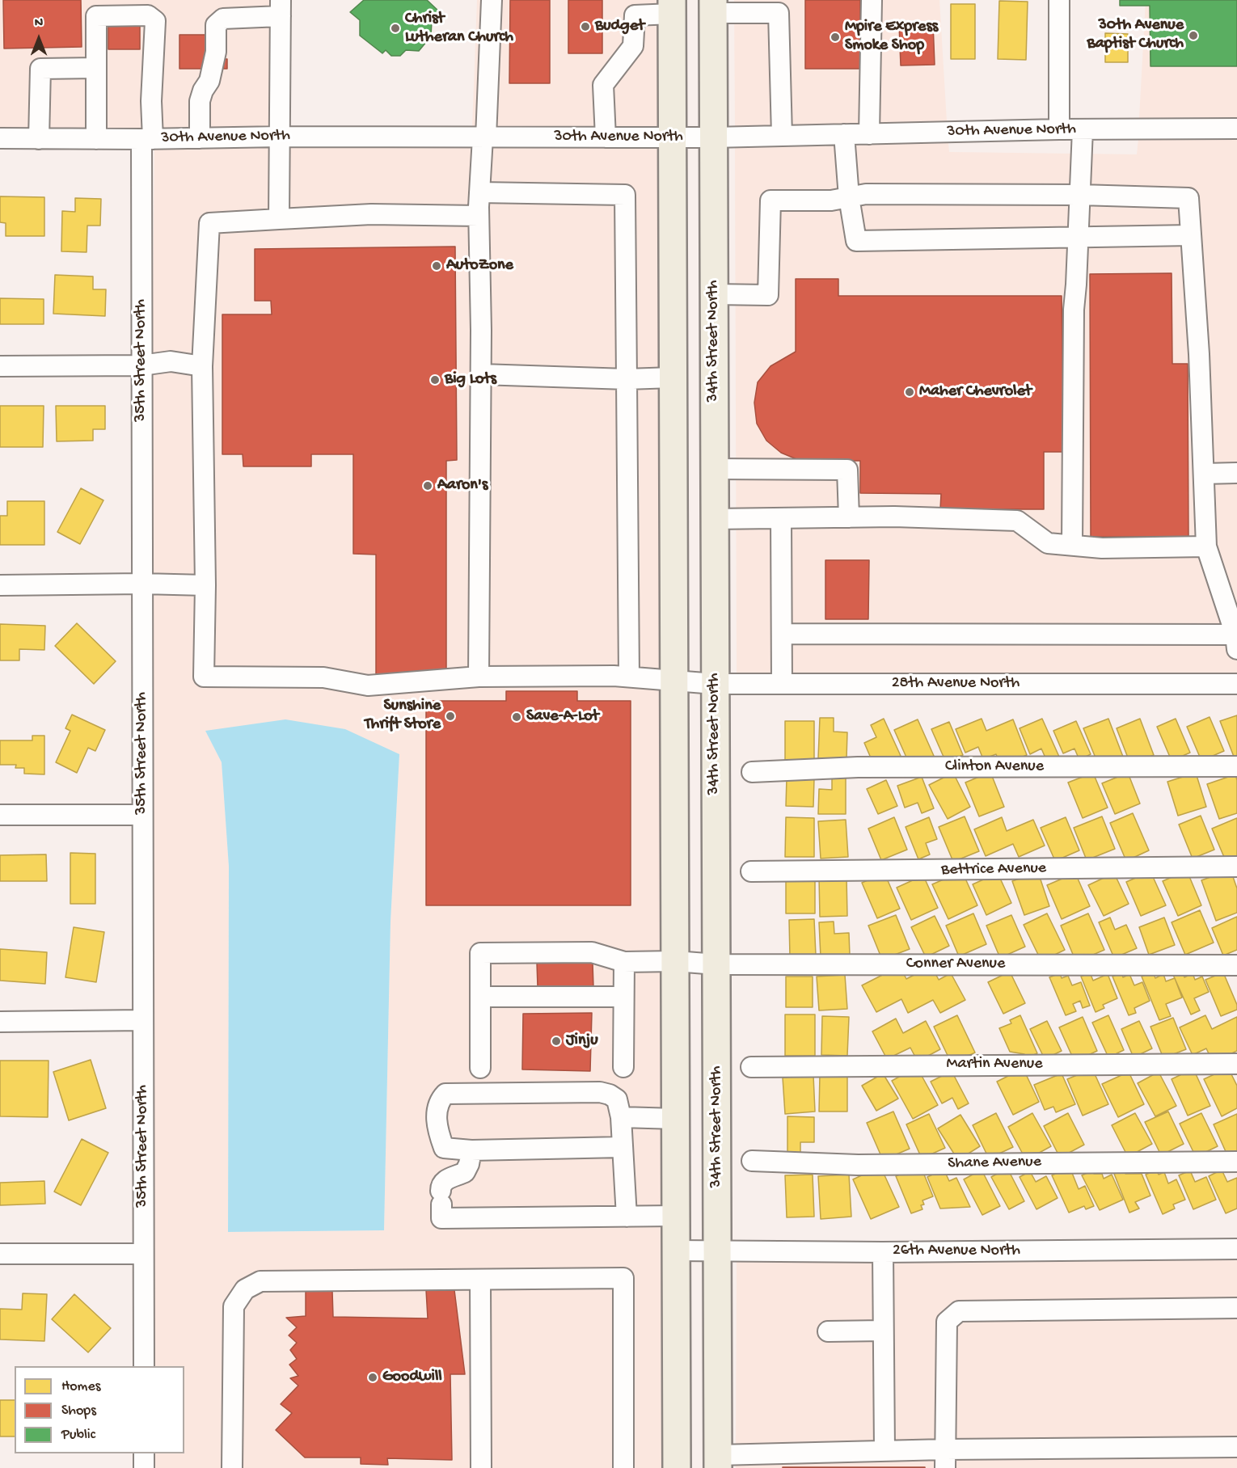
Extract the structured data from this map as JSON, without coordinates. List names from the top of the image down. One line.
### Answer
{"streets":{"highway":["34th Street North"],"street":["30th Avenue North","35th Street North","28th Avenue North","Clinton Avenue","Bettrice Avenue","Conner Avenue","Martin Avenue","Shane Avenue","26th Avenue North"]},"crossings":[["30th Avenue North","34th Street North"],["30th Avenue North","35th Street North"],["34th Street North","28th Avenue North"],["34th Street North","Conner Avenue"],["34th Street North","26th Avenue North"]],"places":["Budget","Christ Lutheran Church","30th Avenue Baptist Church","Mpire Express Smoke Shop","AutoZone","Big Lots","Maher Chevrolet","Aaron's","Sunshine Thrift Store","Save-A-Lot","Jinju","Goodwill"],"legend":["Homes","Shops","Public"],"north":"top"}
